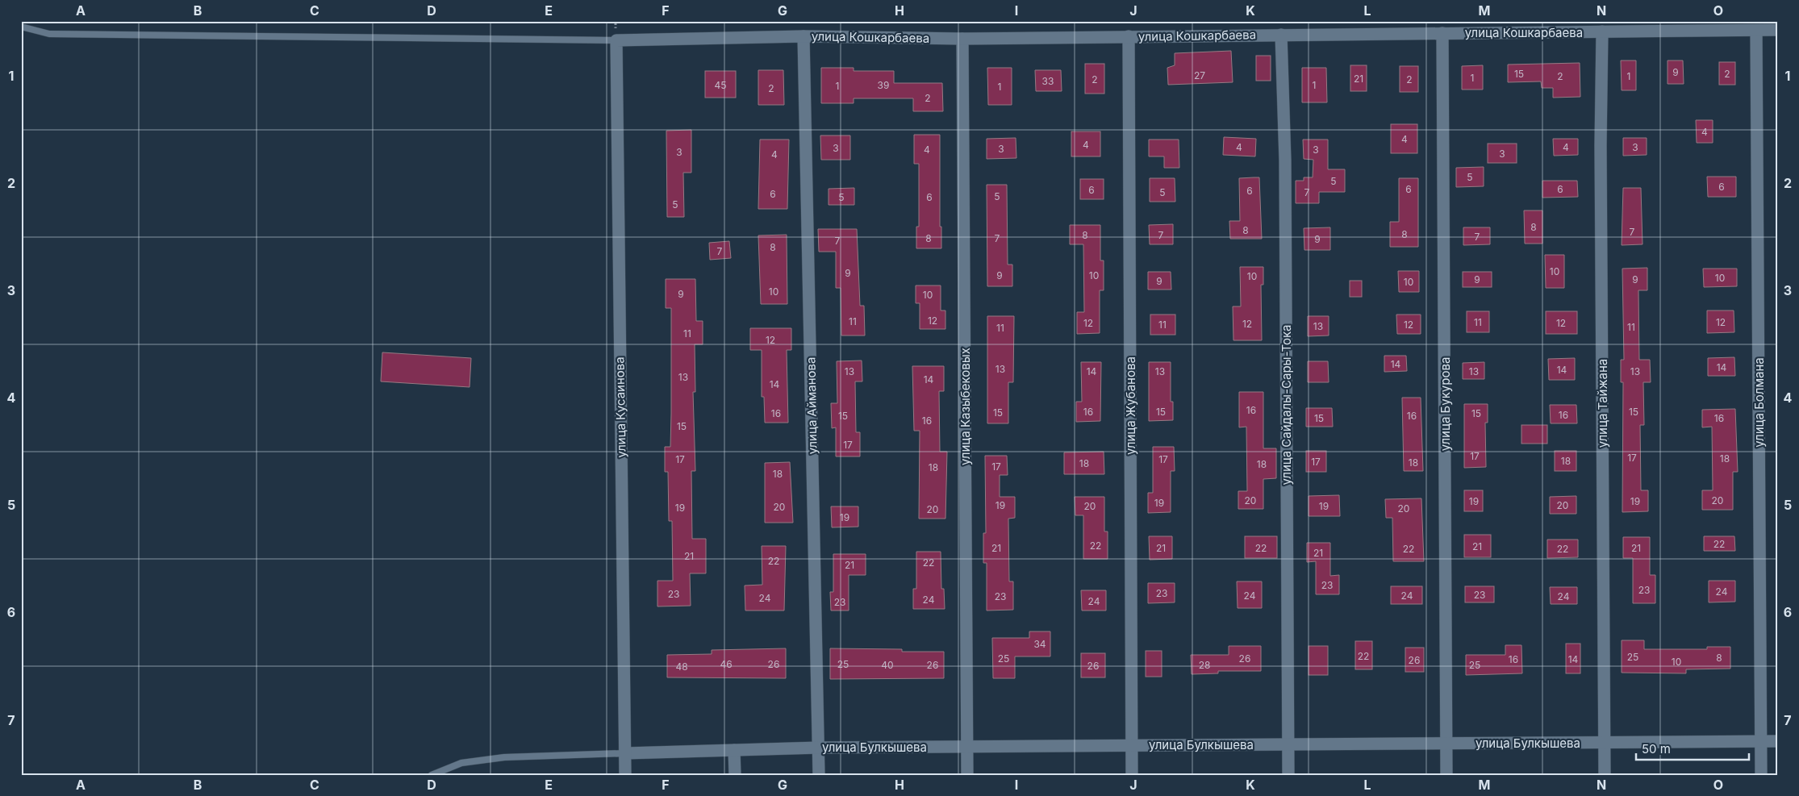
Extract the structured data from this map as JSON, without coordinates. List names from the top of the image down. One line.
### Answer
{"streets":{"street":["улица Кошкарбаева","улица Болмана","улица Тайжана","улица Букурова","улица Сайдалы-Сары-Тока","улица Айманова","улица Жубанова","улица Казыбековых","улица Кусаинова","улица Булкышева"]},"crossings":[["улица Кошкарбаева","улица Болмана"],["улица Кошкарбаева","улица Тайжана"],["улица Кошкарбаева","улица Букурова"],["улица Кошкарбаева","улица Сайдалы-Сары-Тока"],["улица Кошкарбаева","улица Айманова"],["улица Кошкарбаева","улица Жубанова"],["улица Кошкарбаева","улица Казыбековых"],["улица Кошкарбаева","улица Кусаинова"],["улица Болмана","улица Булкышева"],["улица Тайжана","улица Булкышева"],["улица Букурова","улица Булкышева"],["улица Сайдалы-Сары-Тока","улица Булкышева"],["улица Айманова","улица Булкышева"],["улица Жубанова","улица Булкышева"],["улица Казыбековых","улица Булкышева"],["улица Кусаинова","улица Булкышева"]],"house_numbers":["9","15","2","27","2","1","1","21","2","2","33","45","39","1","1","1","2","2","4","4","4","4","4","3","3","3","4","3","3","3","4","5","5","6","6","6","6","6","5","7","6","5","5","6","5","8","8","7","8","8","7","7","8","7","9","7","8","7","10","9","9","10","10","10","9","9","9","10","10","9","10","12","11","11","12","12","12","12","11","12","13","11","11","11","12","14","14","13","14","13","14","13","13","13","13","14","14","16","16","15","15","15","16","15","16","15","16","15","16","16","15","17","17","17","18","17","17","18","17","18","18","18","17","18","18","20","20","19","19","19","19","20","20","19","20","19","20","20","19","22","22","21","21","21","22","21","22","22","21","21","22","22","21","23","23","24","23","23","23","24","24","23","24","24","24","24","23","34","22","25","8","25","26","16","14","26","10","46","26","25","40","26","28","25","26","48"],"scale_bar":"50 m","grid":{"columns":["A","B","C","D","E","F","G","H","I","J","K","L","M","N","O"],"rows":["1","2","3","4","5","6","7"]}}
